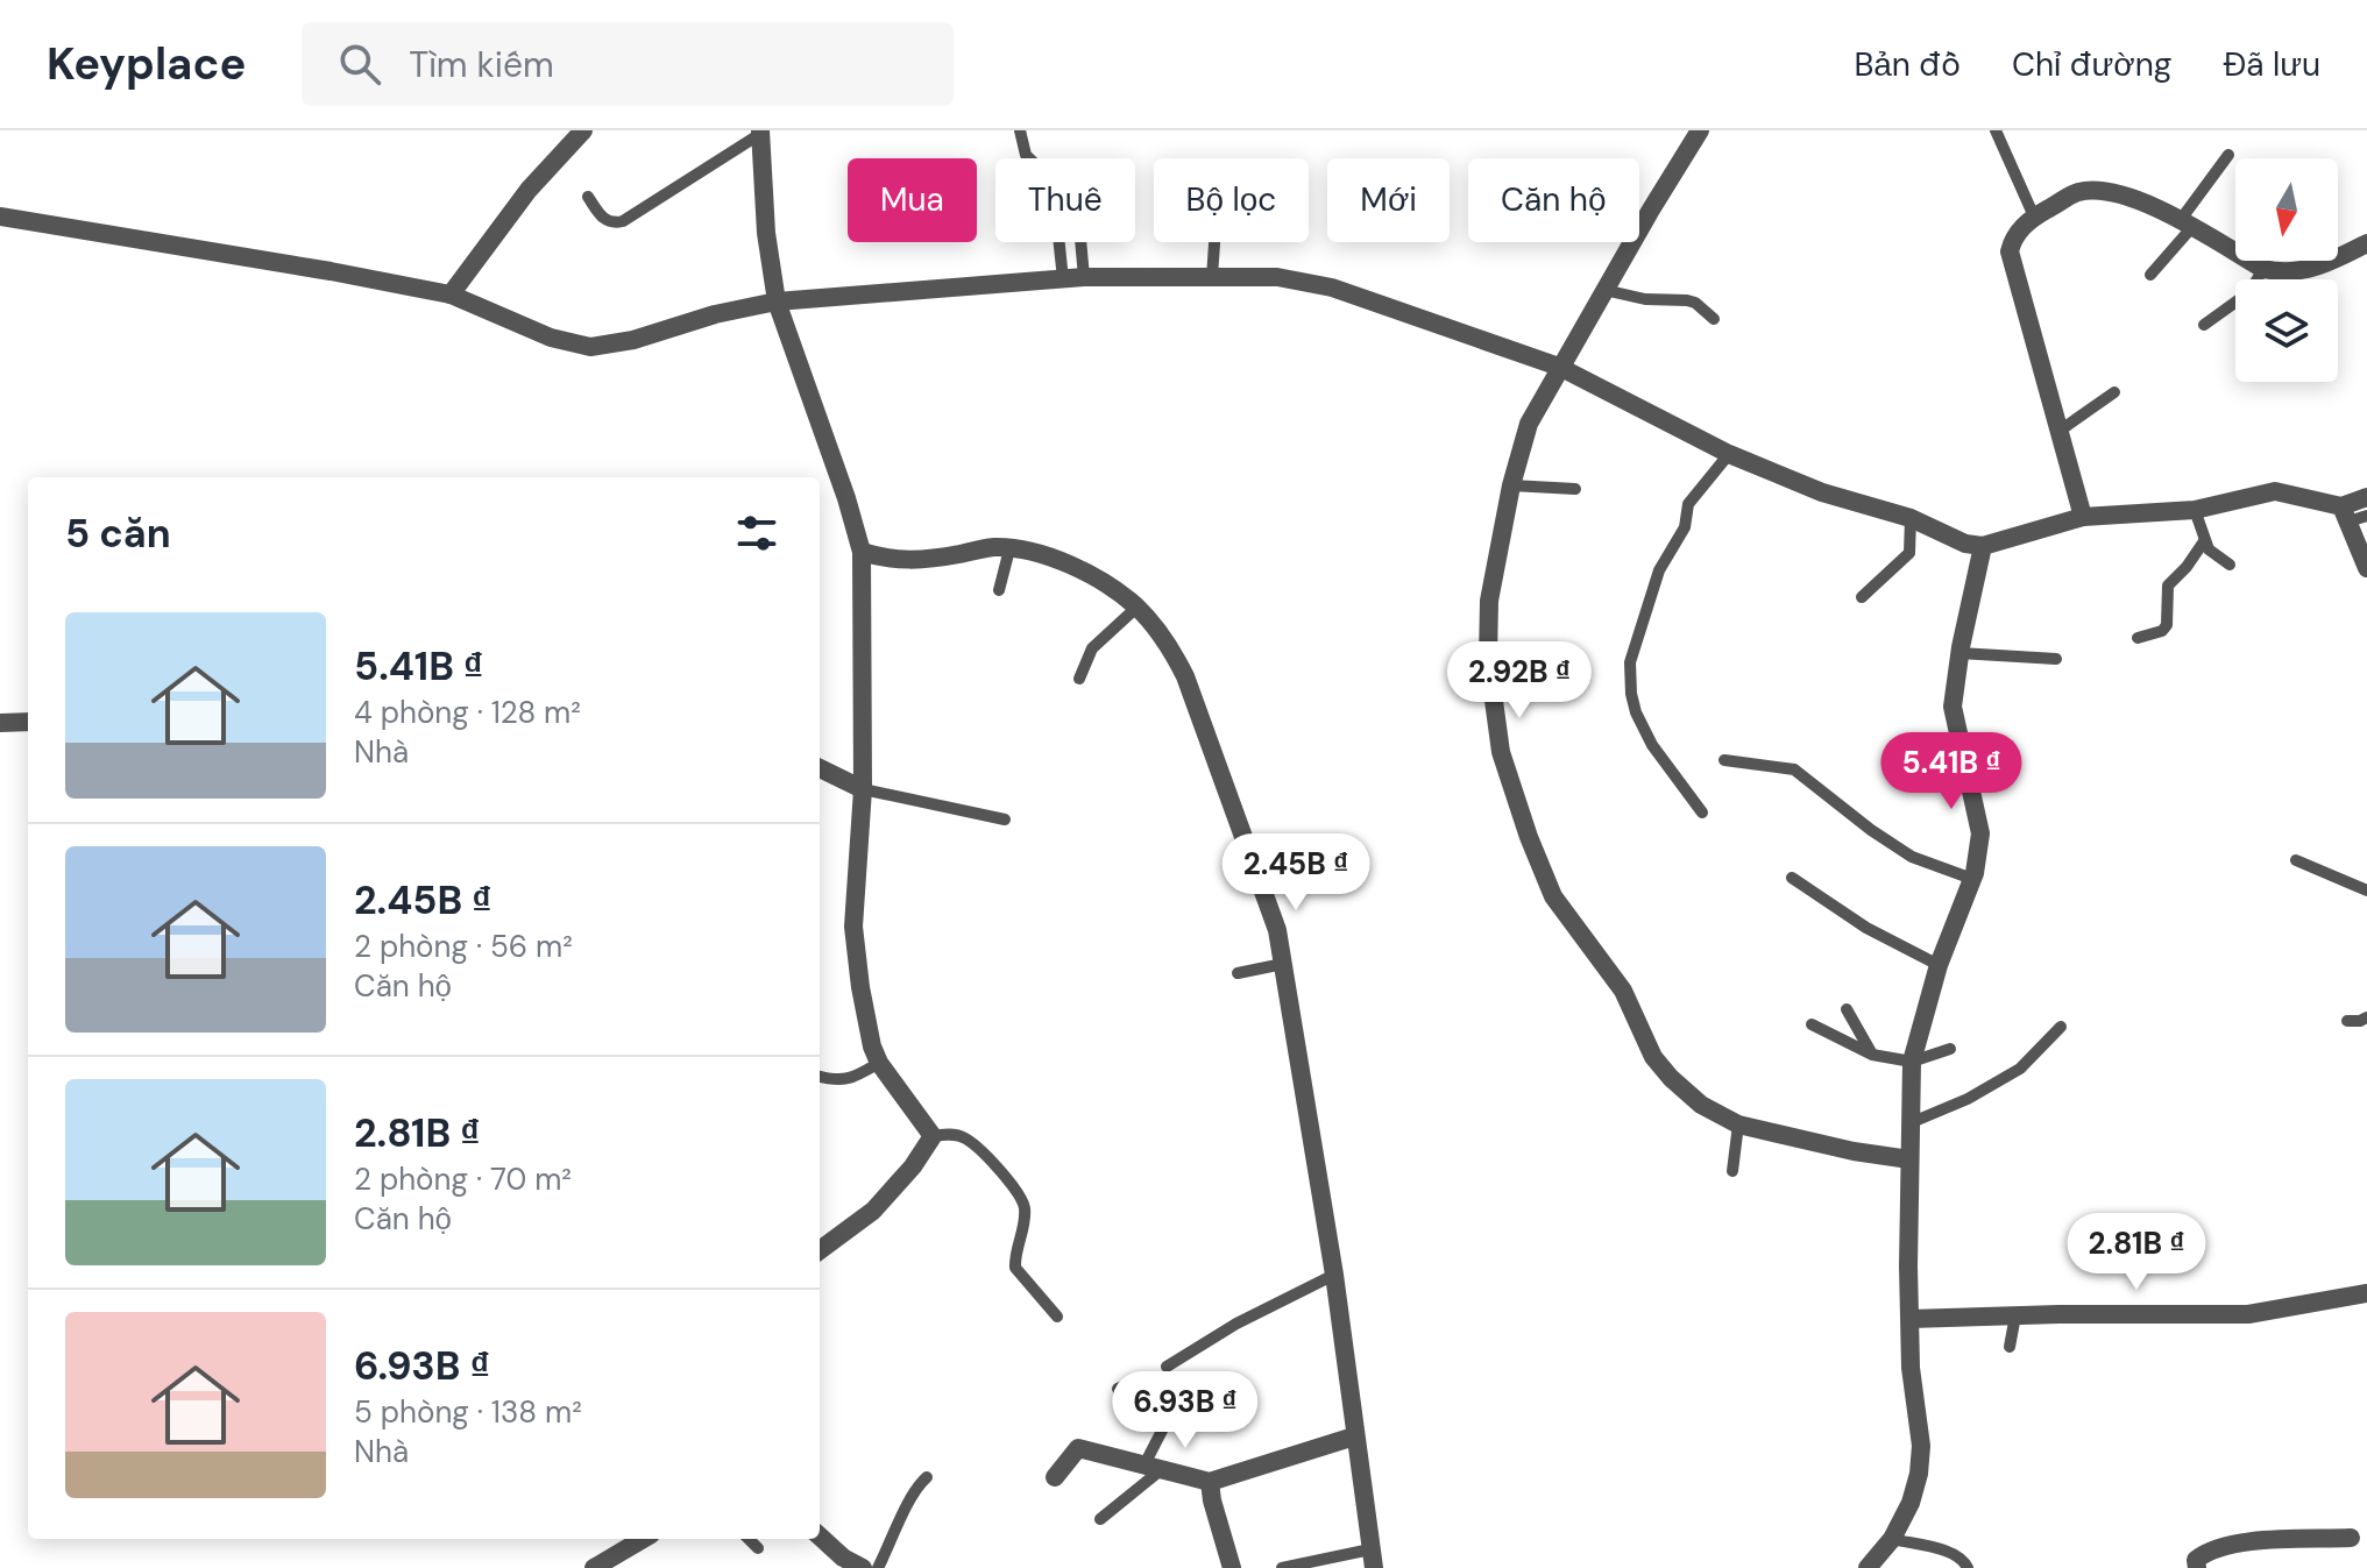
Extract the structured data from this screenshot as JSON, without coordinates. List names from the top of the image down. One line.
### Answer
{"north":"bottom","page":{"header":"Keyplace","search":"Tìm kiếm","nav":["Bản đồ","Chỉ đường","Đã lưu"],"chip":["Mua","Thuê","Bộ lọc","Mới","Căn hộ"],"heading":"5 căn","list":[{"name":"5.41B ₫","note":"4 phòng · 128 m² · Nhà"},{"name":"2.45B ₫","note":"2 phòng · 56 m² · Căn hộ"},{"name":"2.81B ₫","note":"2 phòng · 70 m² · Căn hộ"},{"name":"6.93B ₫","note":"5 phòng · 138 m² · Nhà"}],"price":["2.92B ₫","5.41B ₫","2.45B ₫","2.81B ₫","6.93B ₫"]}}
